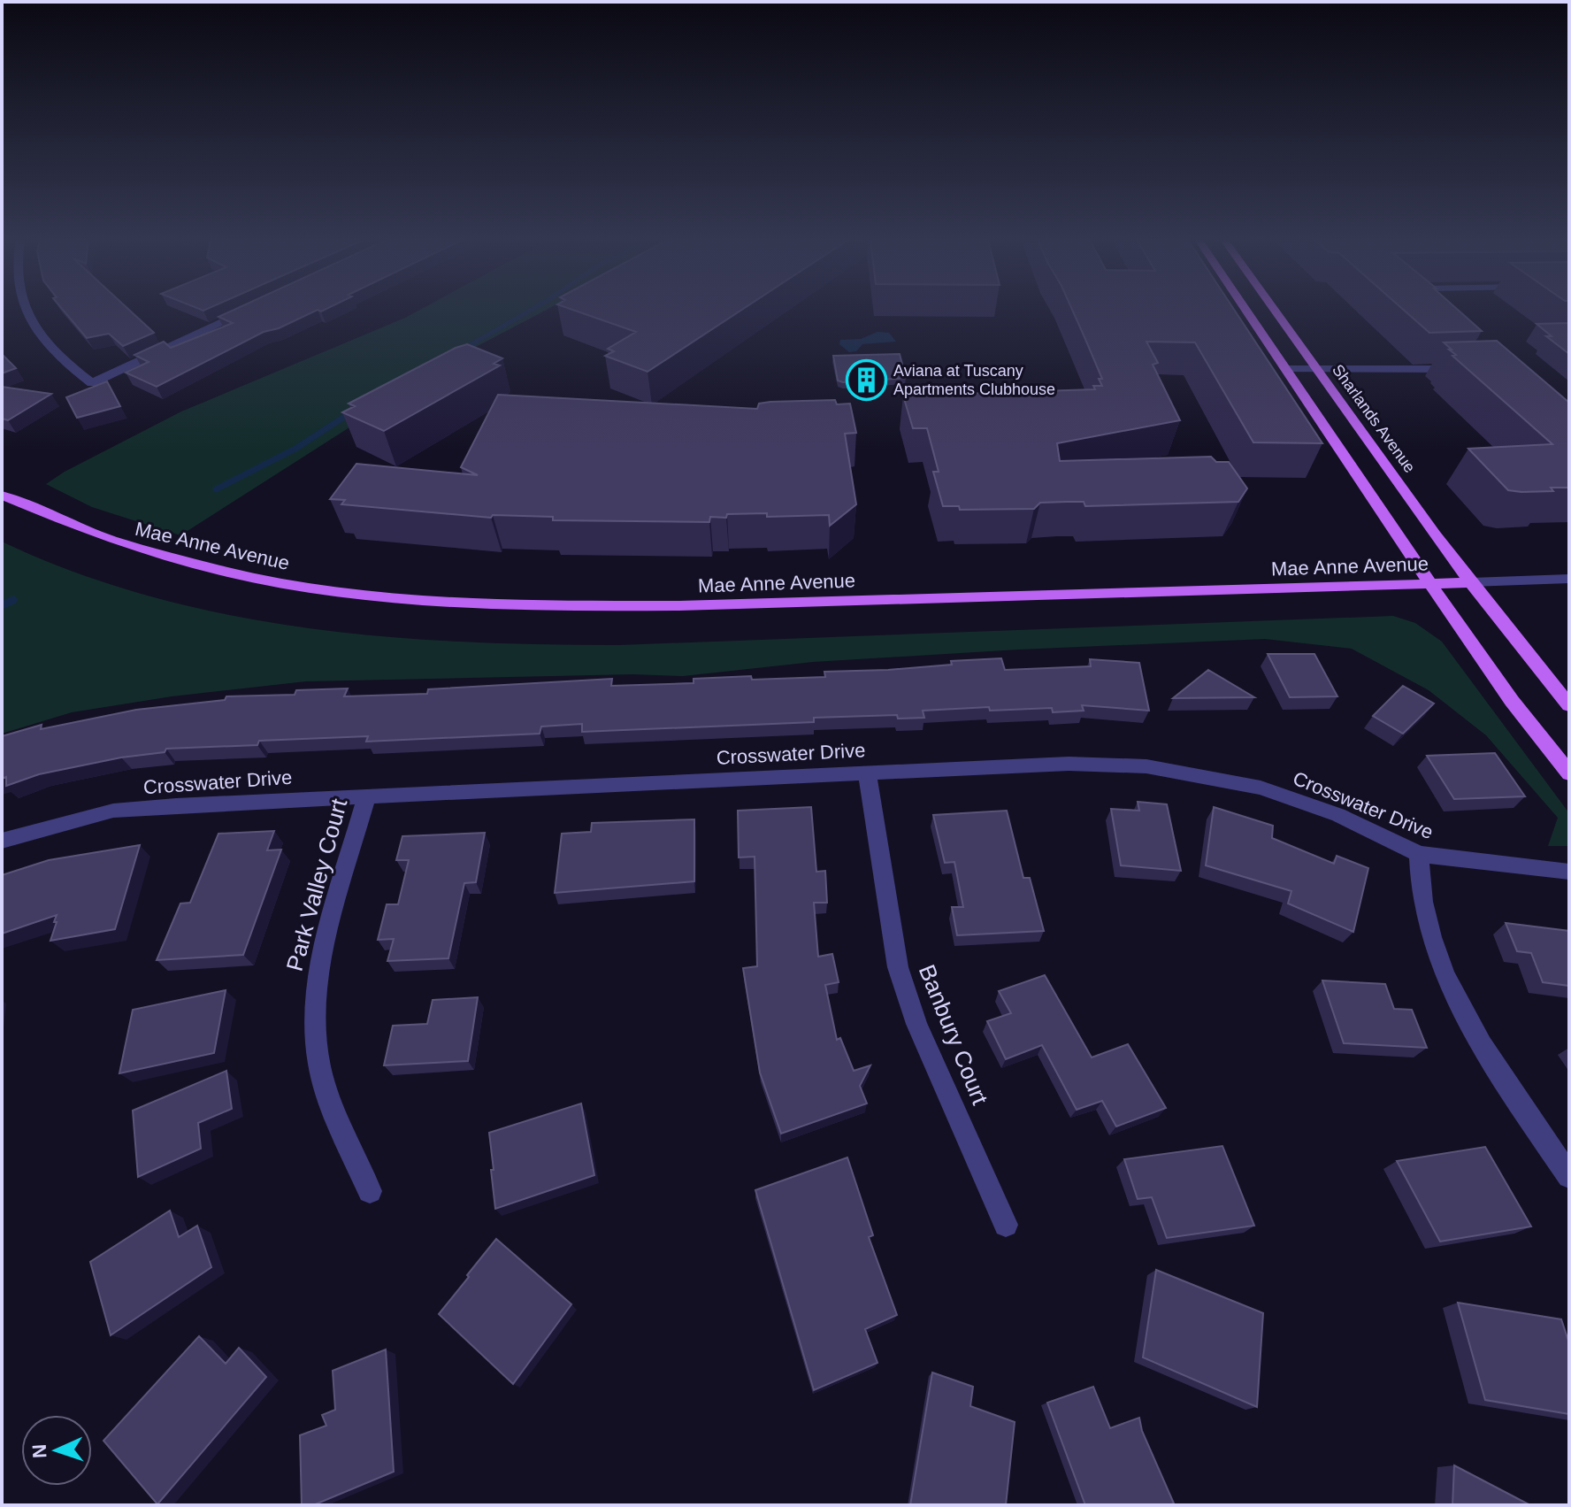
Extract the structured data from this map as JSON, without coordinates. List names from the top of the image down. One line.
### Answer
{"streets":{"main road":["Sharlands Avenue","Mae Anne Avenue"],"street":["Crosswater Drive","Park Valley Court","Banbury Court"]},"crossings":[["Sharlands Avenue","Mae Anne Avenue"],["Crosswater Drive","Park Valley Court"],["Crosswater Drive","Banbury Court"]],"places":{"building":["Aviana at Tuscany Apartments Clubhouse"]},"north":"left"}
